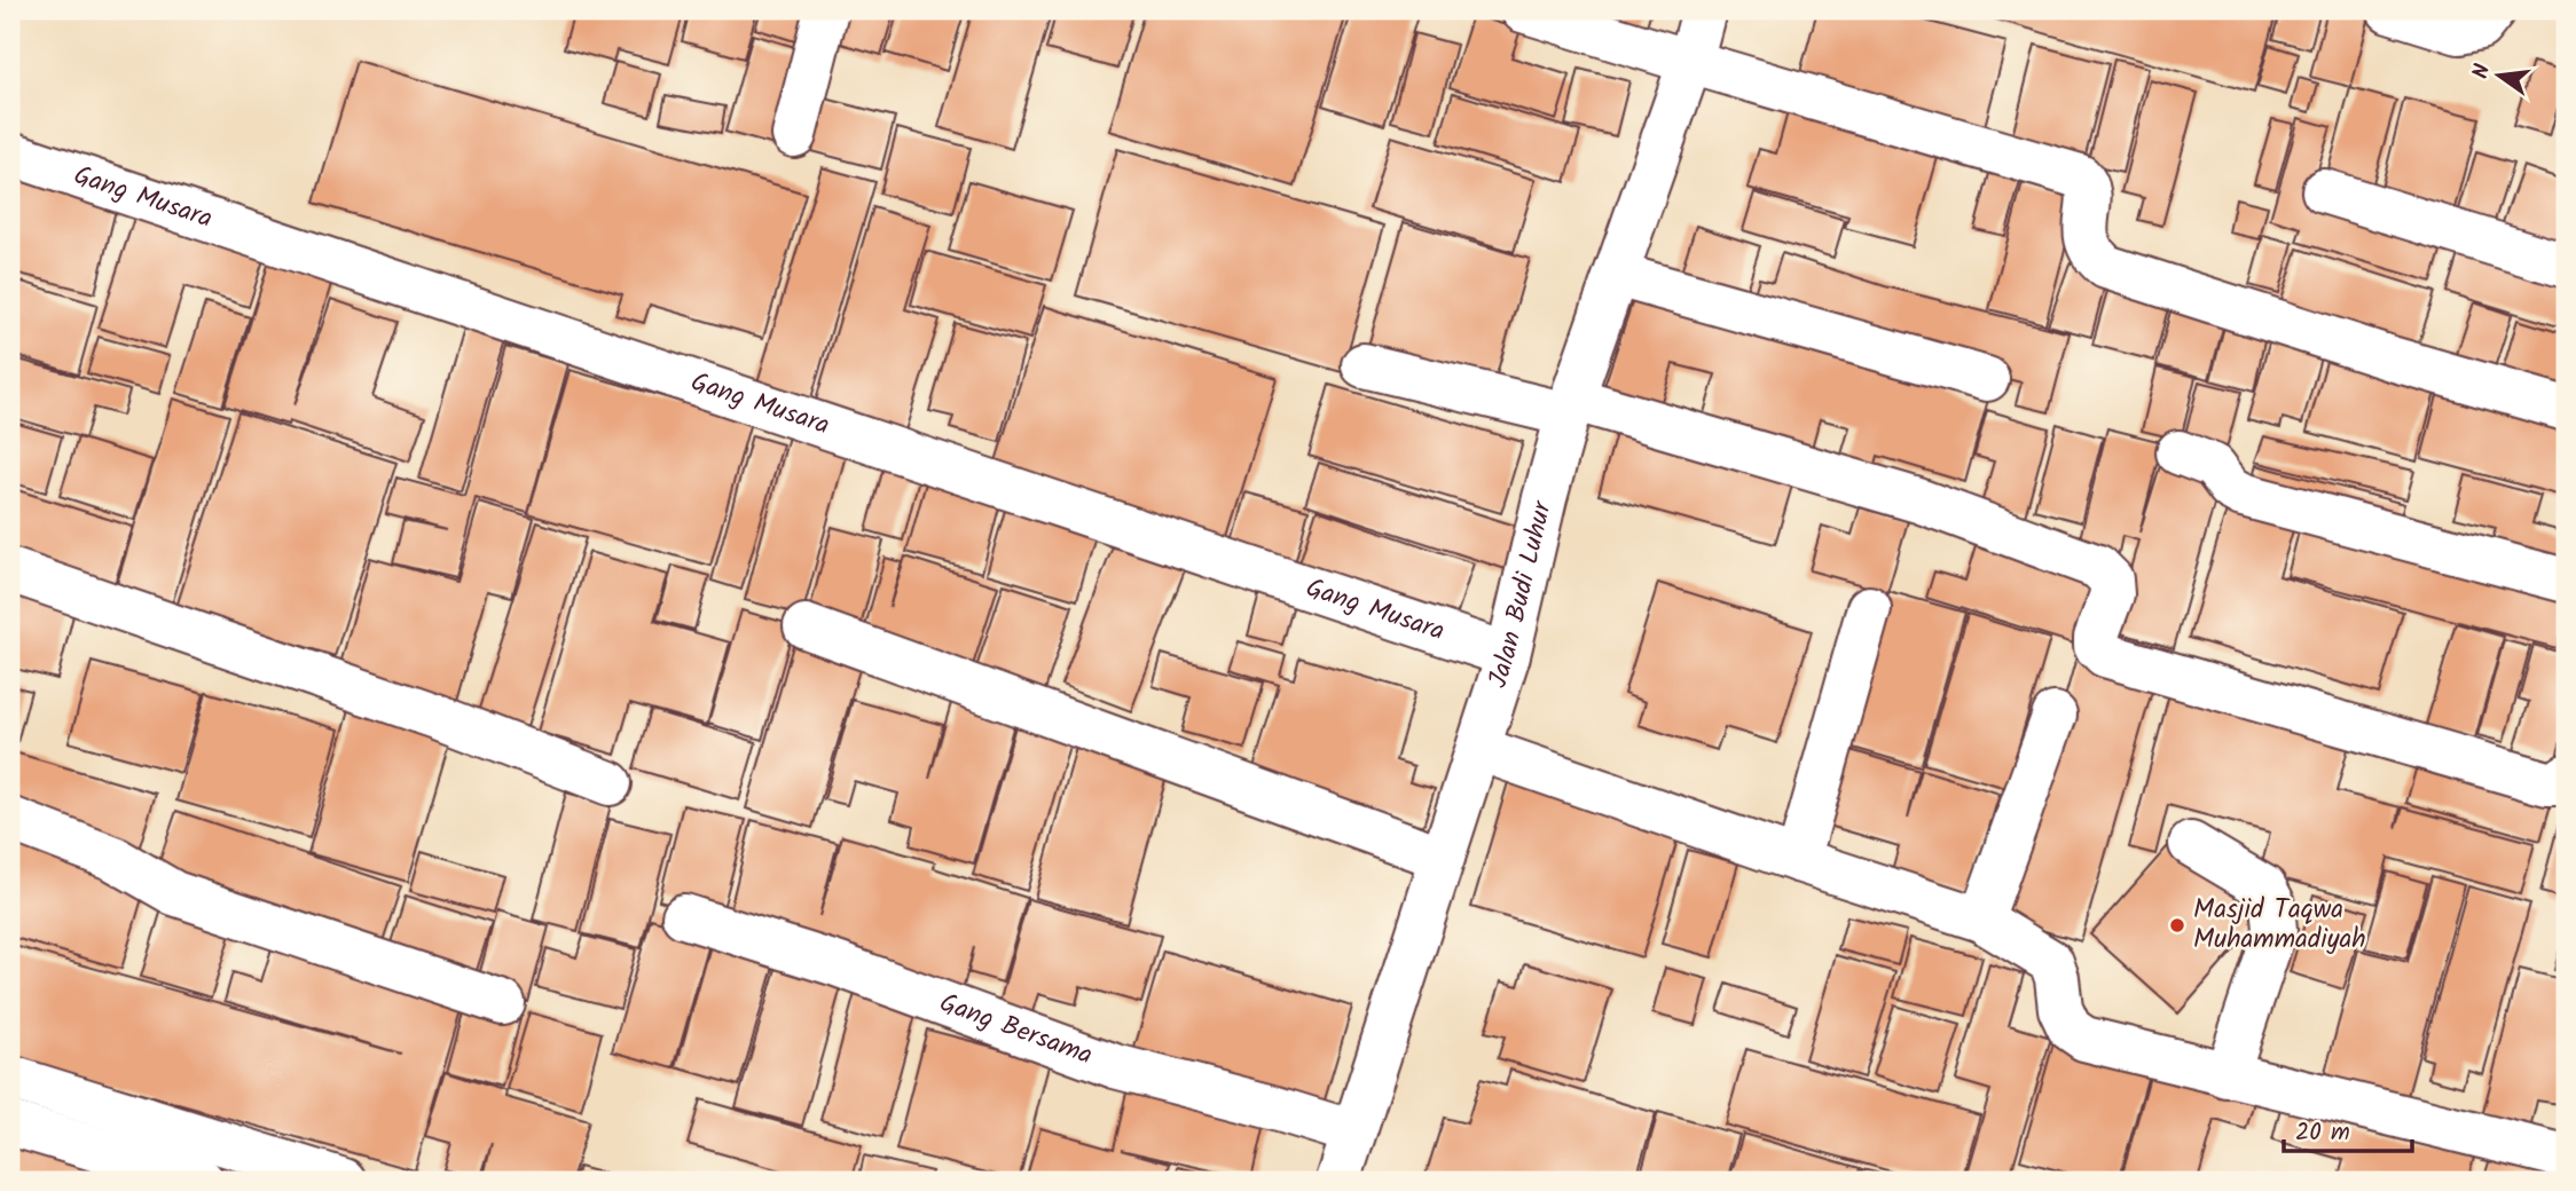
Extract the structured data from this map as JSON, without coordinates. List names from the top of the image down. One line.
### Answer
{"streets":{"street":["Gang Musara","Jalan Budi Luhur","Gang Bersama"]},"crossings":[["Gang Musara","Jalan Budi Luhur"],["Jalan Budi Luhur","Gang Bersama"]],"places":["Masjid Taqwa Muhammadiyah"],"scale_bar":"20 m","north":"left"}
